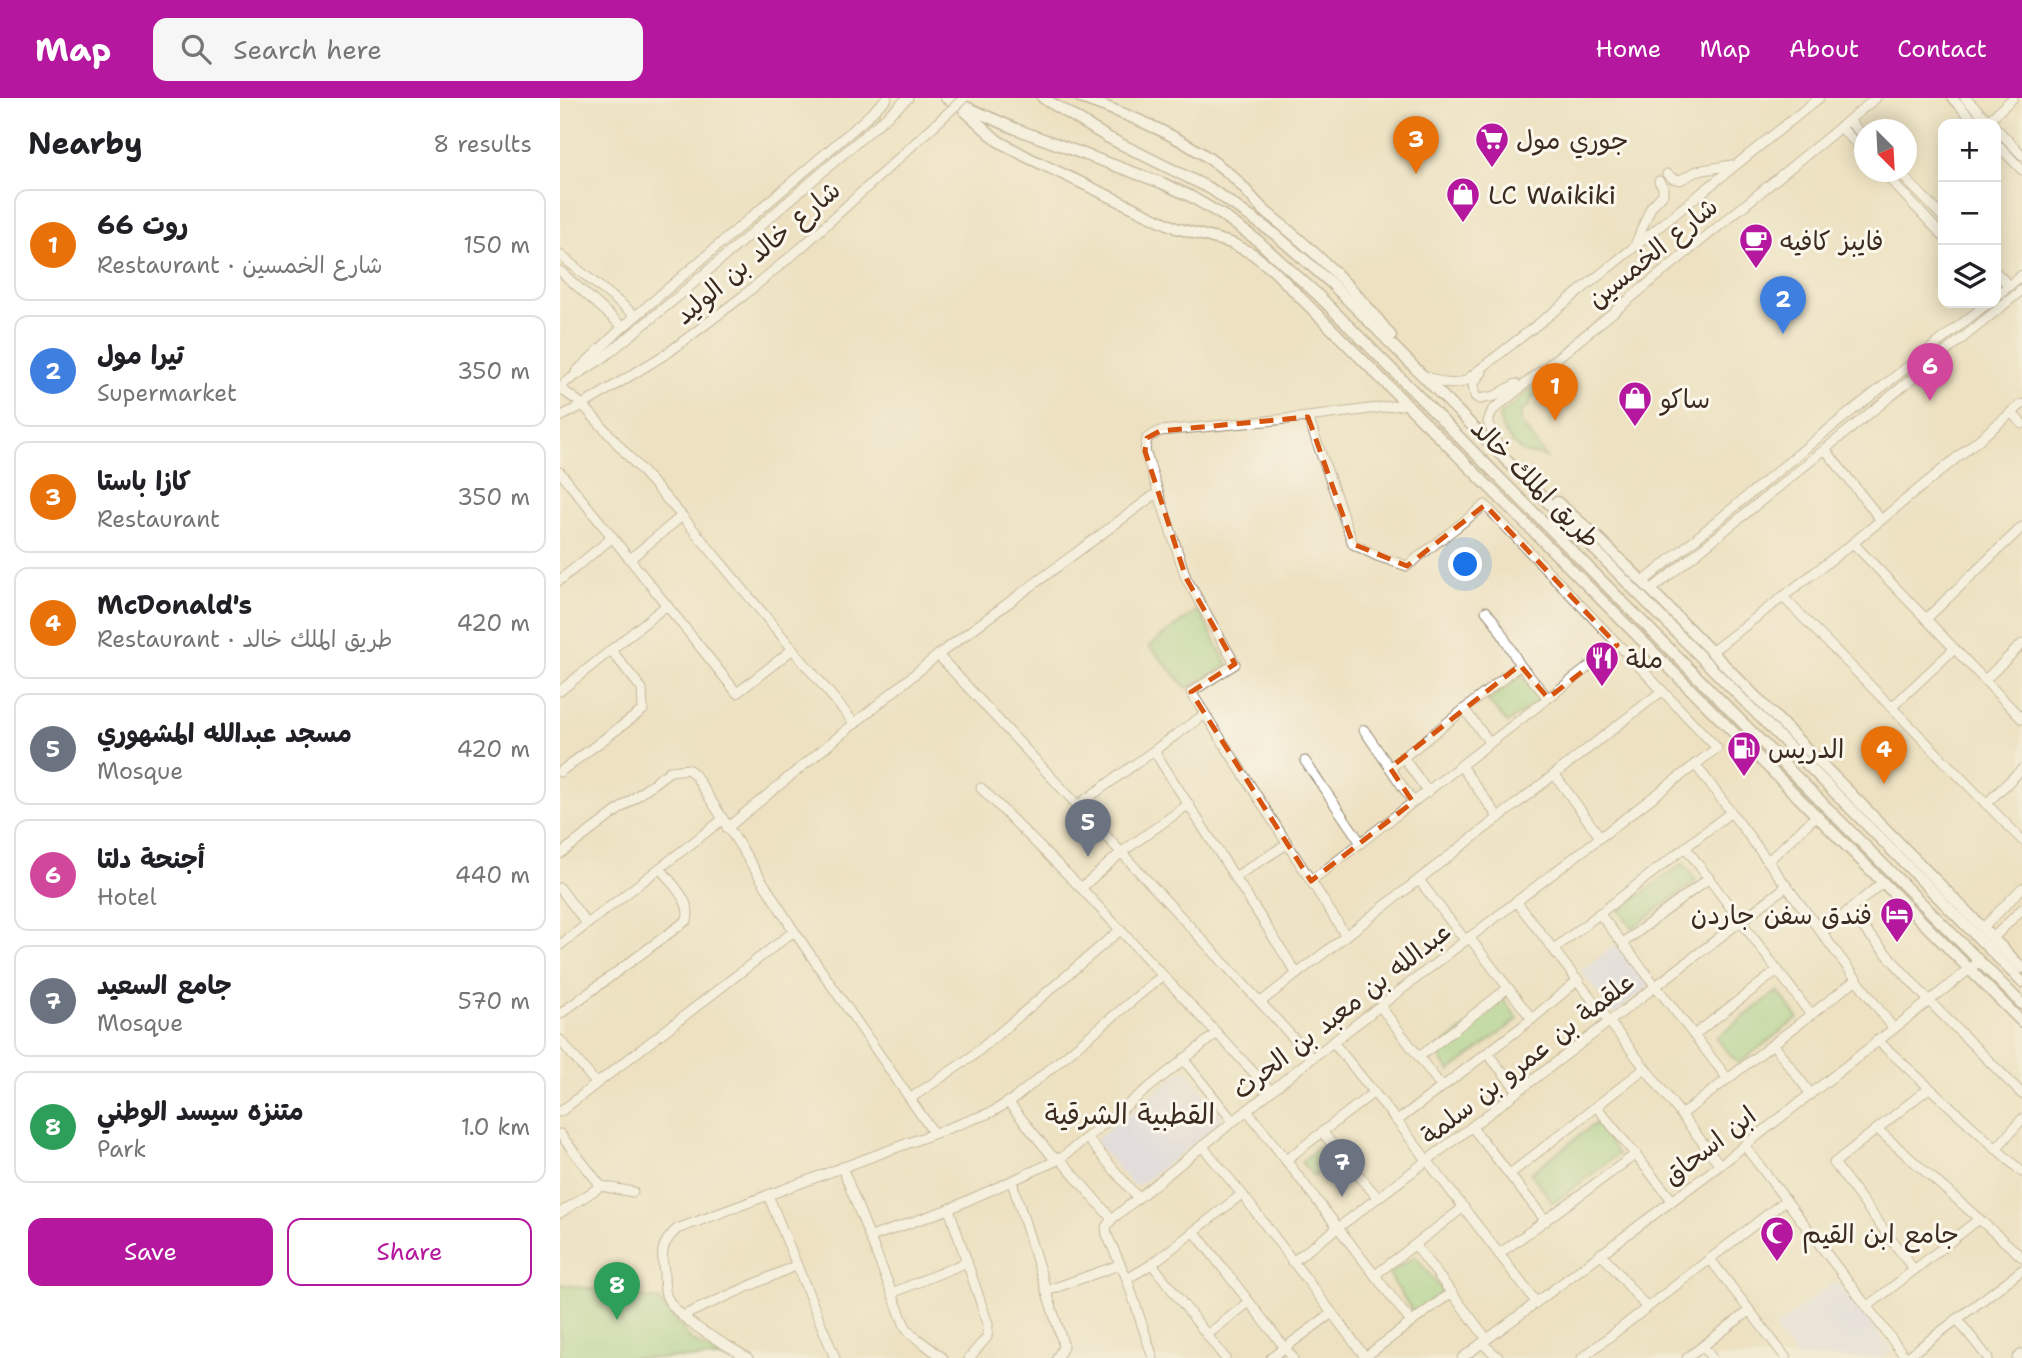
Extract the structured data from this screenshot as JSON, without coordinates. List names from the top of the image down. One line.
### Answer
{"streets":{"main road":["طريق الملك خالد"],"street":["شارع خالد بن الوليد","شارع الخمسين","عبدالله بن معبد بن الحرث","علقمة بن عمرو بن سلمة","ابن اسحاق"]},"crossings":[["شارع خالد بن الوليد","طريق الملك خالد"],["شارع الخمسين","طريق الملك خالد"],["طريق الملك خالد","ابن اسحاق"]],"districts":["القطبية الشرقية"],"places":{"supermarket":["جوري مول"],"shop":["LC Waikiki","ساكو"],"cafe":["فايبز كافيه"],"restaurant":["ملة"],"fuel station":["الدريس"],"hotel":["فندق سفن جاردن"],"mosque":["جامع ابن القيم"]},"north":"bottom right","page":{"header":"Map","search":"Search here","nav":["Home","Map","About","Contact"],"heading":["Nearby","8 results"],"pins":["3","2","6","1","4","5","7","8"],"map_buttons":["+","−"],"list":[{"mark":"1","name":"روت 66","note":"Restaurant · شارع الخمسين","value":"150 m"},{"mark":"2","name":"تيرا مول","note":"Supermarket","value":"350 m"},{"mark":"3","name":"كازا باستا","note":"Restaurant","value":"350 m"},{"mark":"4","name":"McDonald's","note":"Restaurant · طريق الملك خالد","value":"420 m"},{"mark":"5","name":"مسجد عبدالله المشهوري","note":"Mosque","value":"420 m"},{"mark":"6","name":"أجنحة دلتا","note":"Hotel","value":"440 m"},{"mark":"7","name":"جامع السعيد","note":"Mosque","value":"570 m"},{"mark":"8","name":"متنزه سيسد الوطني","note":"Park","value":"1.0 km"}],"buttons":["Save","Share"]}}
